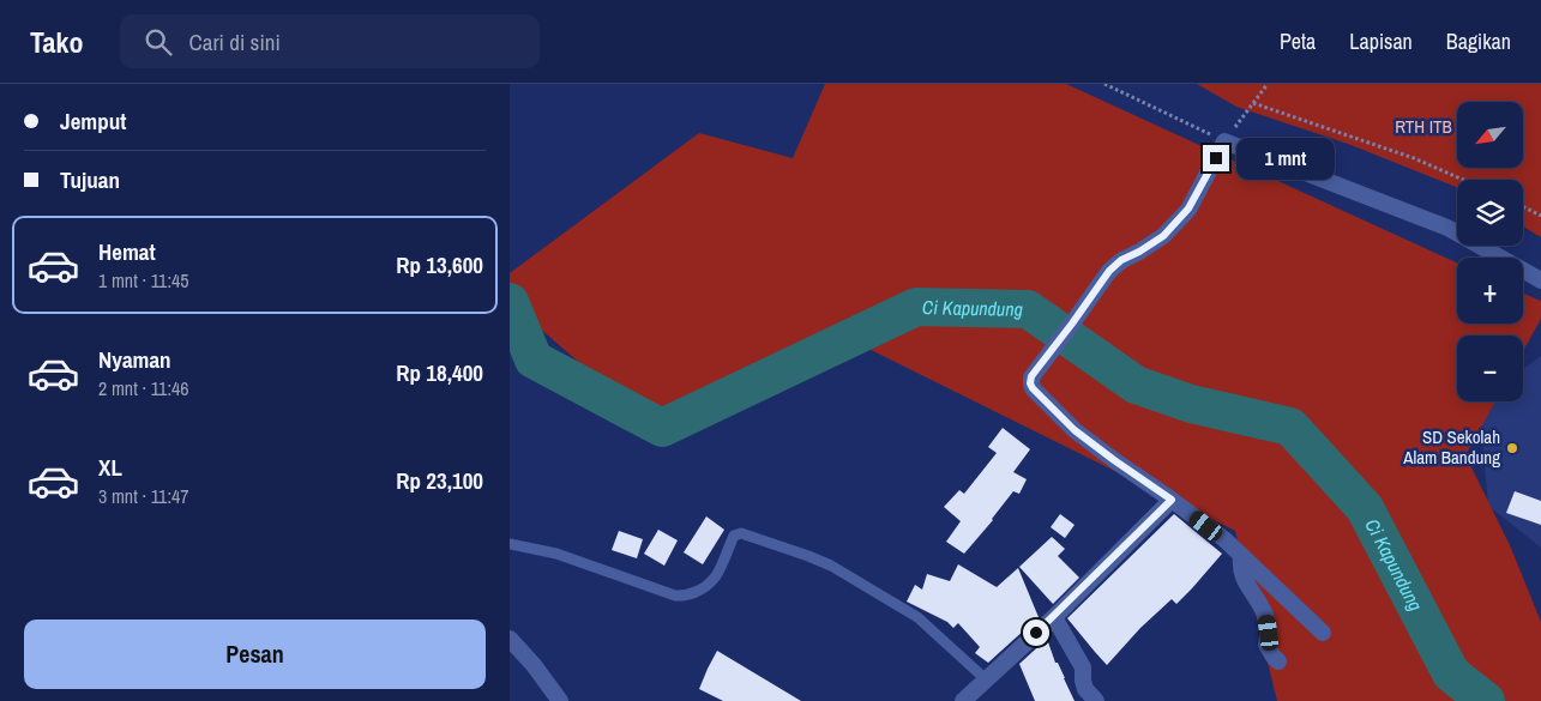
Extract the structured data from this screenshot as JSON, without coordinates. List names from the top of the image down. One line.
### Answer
{"water":["Ci Kapundung"],"parks":["RTH ITB"],"places":["SD Sekolah Alam Bandung"],"north":"bottom left","page":{"header":"Tako","search":"Cari di sini","nav":["Peta","Lapisan","Bagikan"],"banner":["Jemput","Tujuan"],"map_buttons":["+","−"],"bubble":"1 mnt","list":[{"name":"Hemat","note":"1 mnt · 11:45","value":"Rp 13,600"},{"name":"Nyaman","note":"2 mnt · 11:46","value":"Rp 18,400"},{"name":"XL","note":"3 mnt · 11:47","value":"Rp 23,100"}],"buttons":"Pesan"}}
